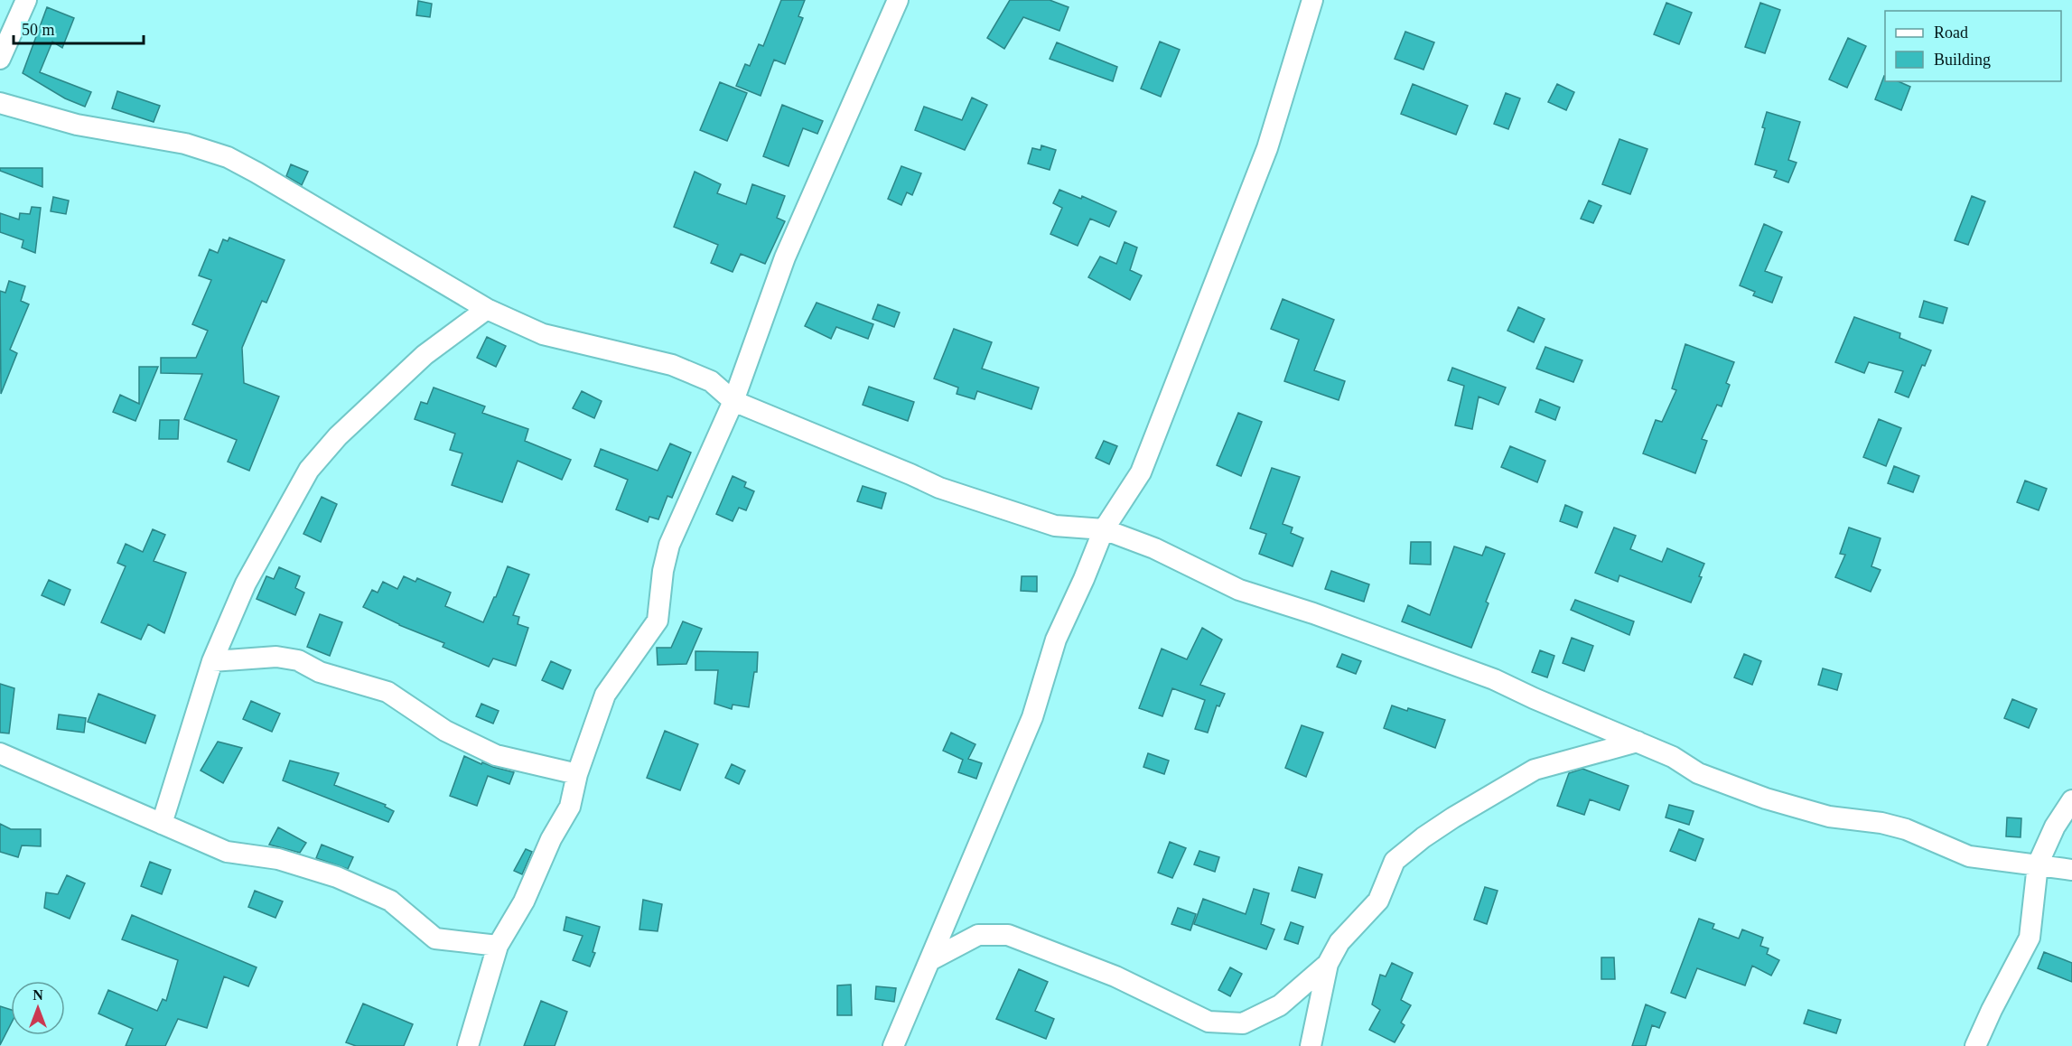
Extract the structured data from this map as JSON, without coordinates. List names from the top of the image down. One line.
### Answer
{"legend":["Road","Building"],"scale_bar":"50 m","north":"top"}
